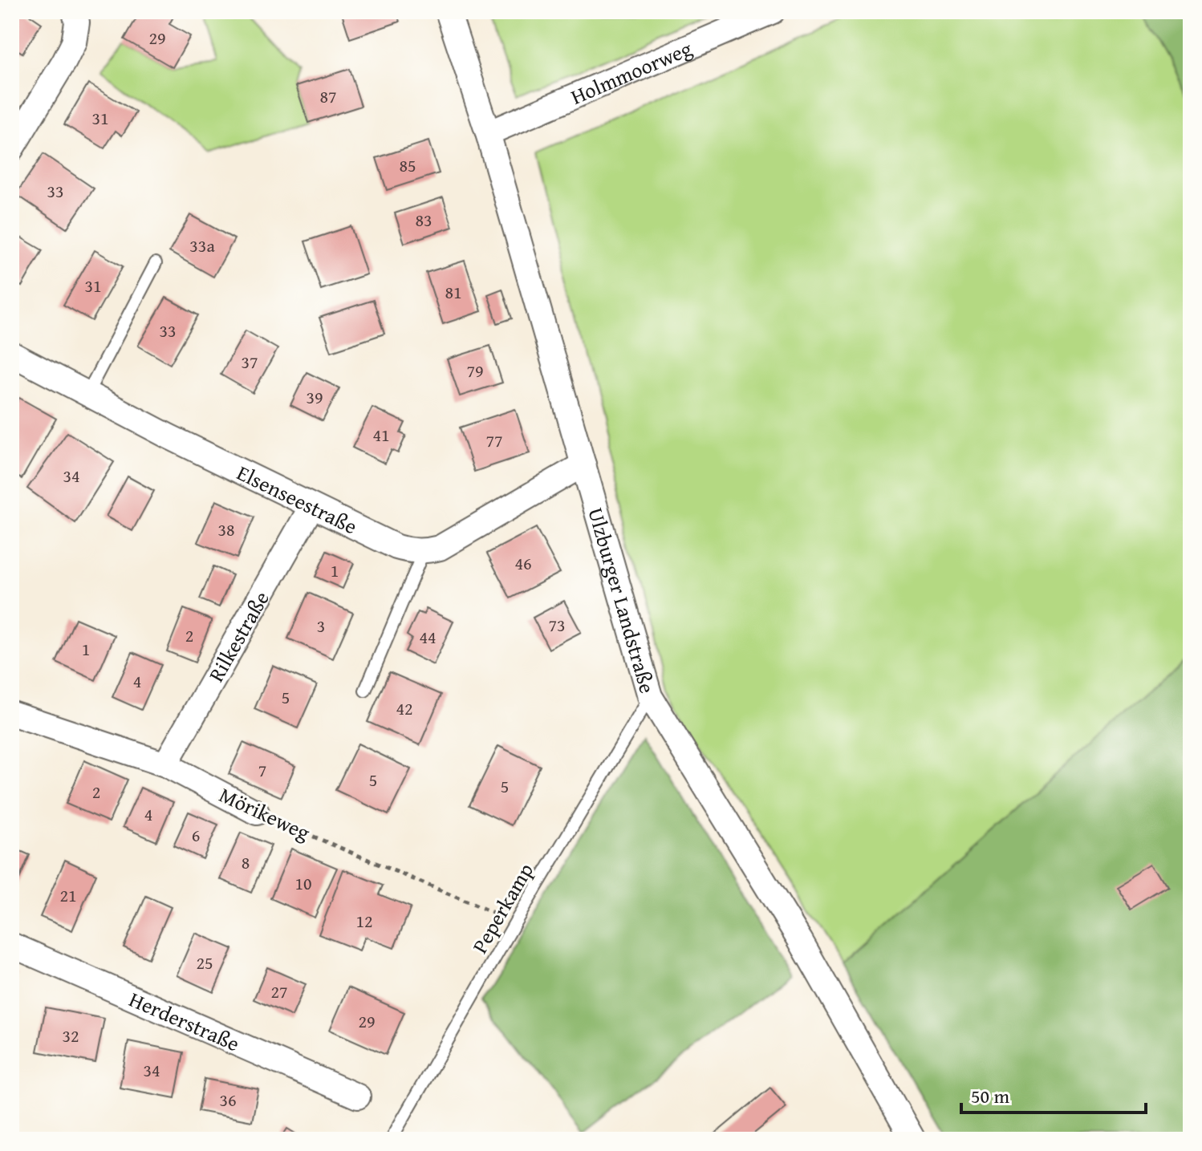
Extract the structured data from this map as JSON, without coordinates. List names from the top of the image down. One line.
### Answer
{"streets":{"street":["Holmmoorweg","Elsenseestraße","Ulzburger Landstraße","Rilkestraße","Mörikeweg","Herderstraße"],"lane":["Peperkamp"]},"crossings":[["Holmmoorweg","Ulzburger Landstraße"],["Elsenseestraße","Rilkestraße"],["Ulzburger Landstraße","Peperkamp"],["Rilkestraße","Mörikeweg"],["Mörikeweg","Peperkamp"]],"house_numbers":["29","87","31","85","33","83","33a","31","81","33","37","79","39","41","77","34","38","46","1","73","3","2","44","1","4","5","42","7","5","5","2","4","6","8","10","21","12","25","27","29","32","34","36"],"scale_bar":"50 m"}
